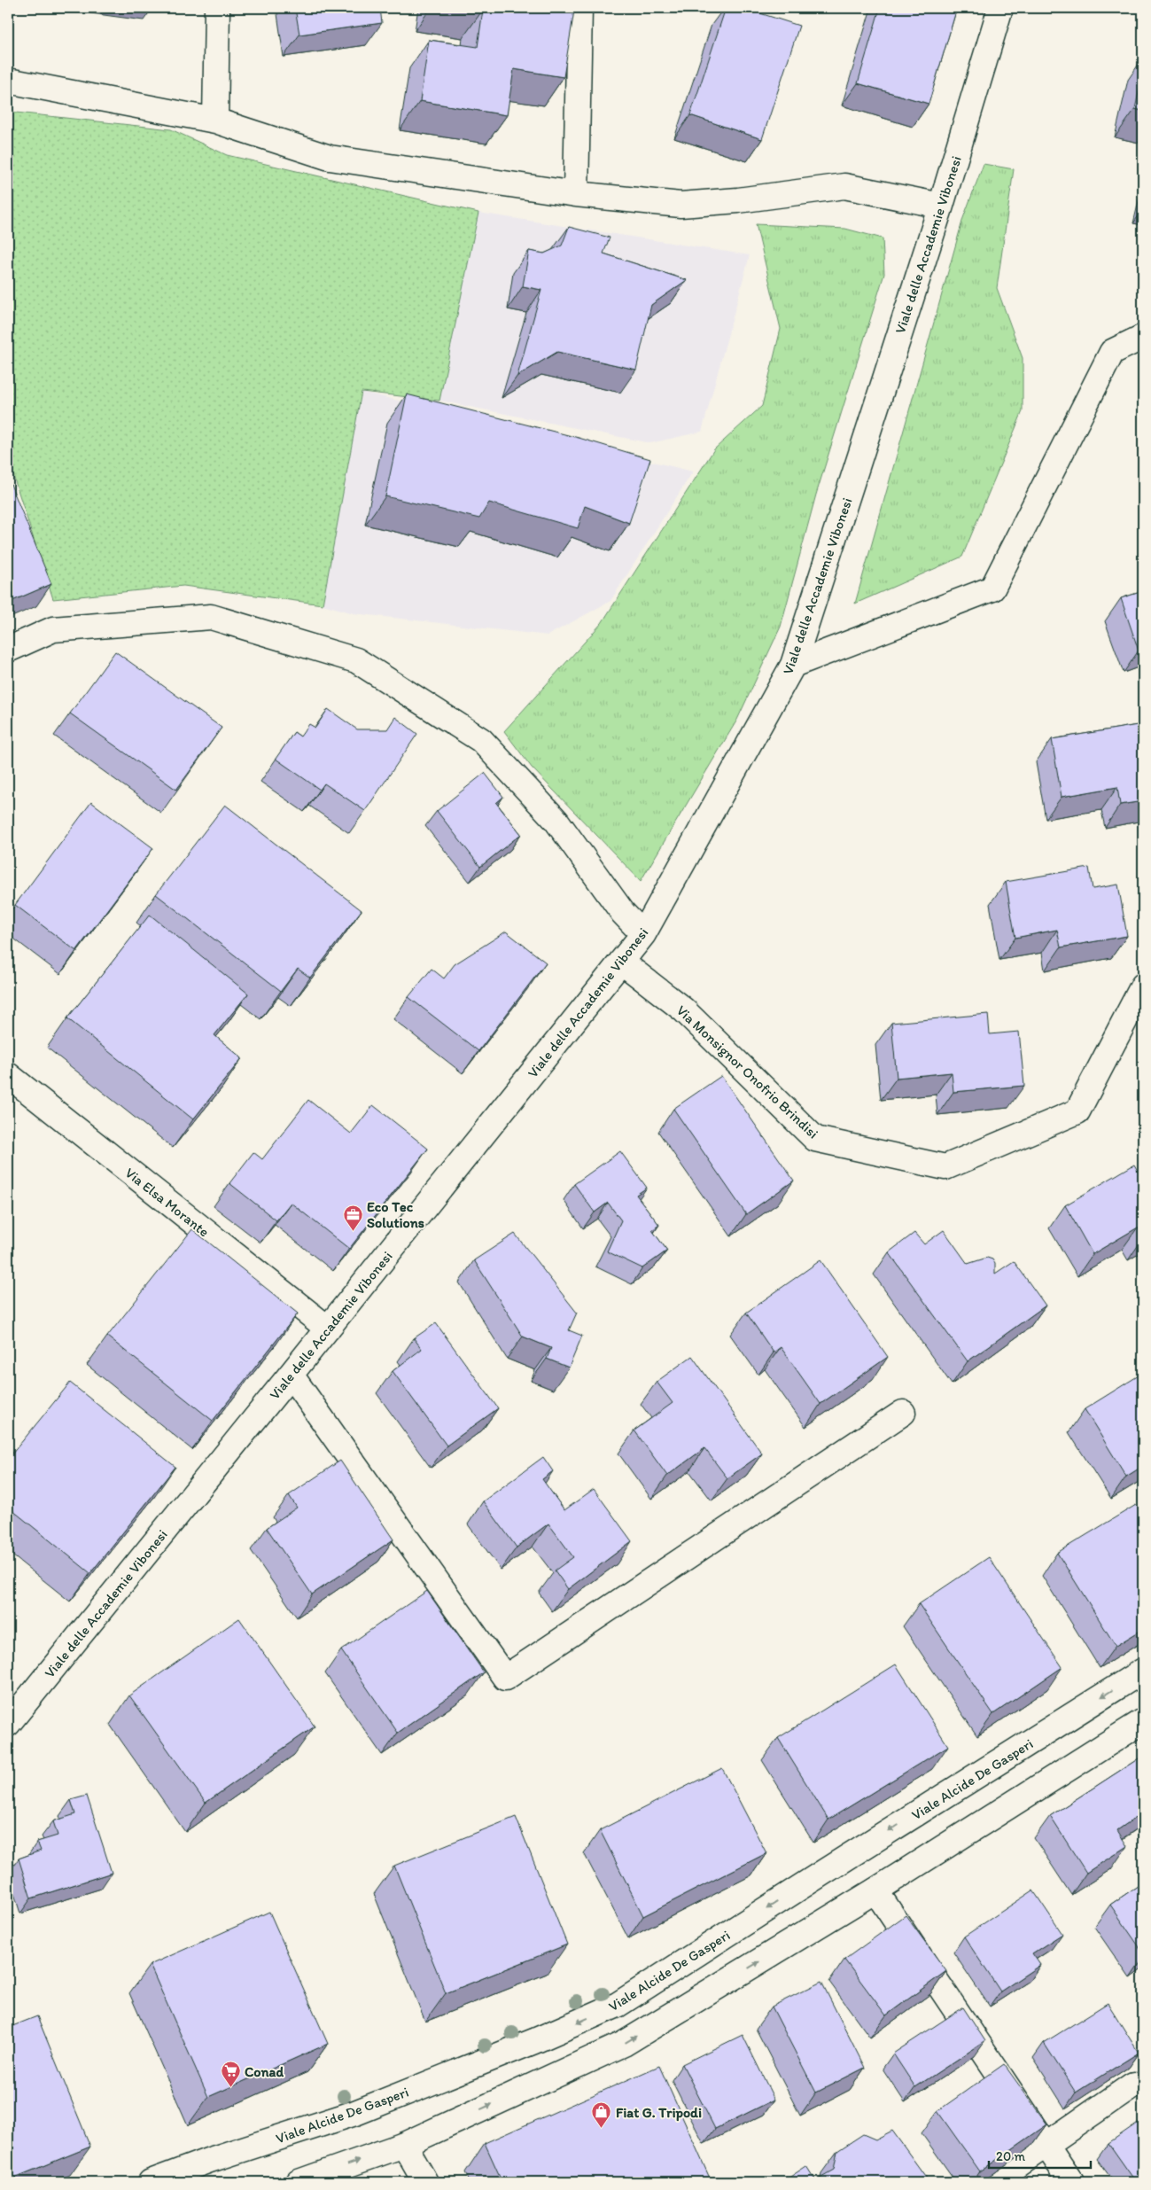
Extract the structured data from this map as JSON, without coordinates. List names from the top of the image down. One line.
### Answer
{"streets":{"street":["Viale delle Accademie Vibonesi","Via Monsignor Onofrio Brindisi","Via Elsa Morante","Viale Alcide De Gasperi"]},"crossings":[["Viale delle Accademie Vibonesi","Via Monsignor Onofrio Brindisi"],["Viale delle Accademie Vibonesi","Via Elsa Morante"]],"places":{"office":["Eco Tec Solutions"],"supermarket":["Conad"],"shop":["Fiat G. Tripodi"]},"scale_bar":"20 m"}
